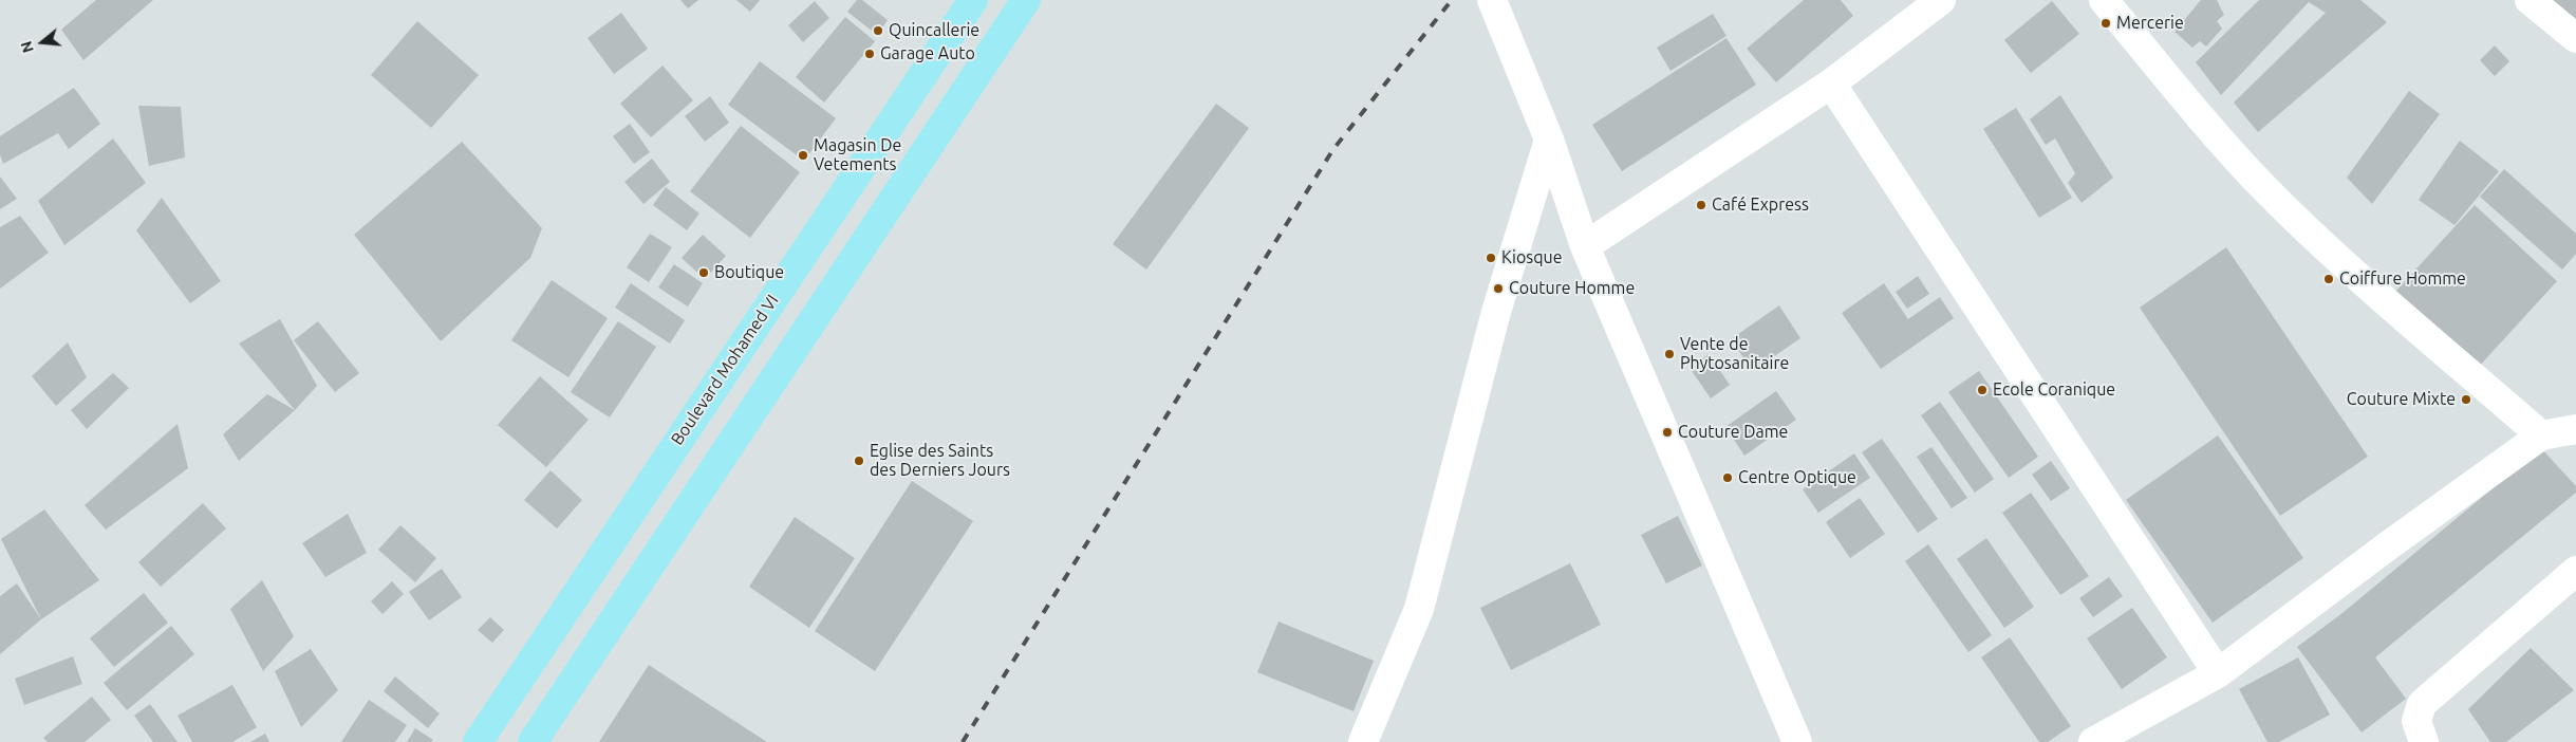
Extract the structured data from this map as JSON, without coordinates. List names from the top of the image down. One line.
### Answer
{"streets":{"main road":["Boulevard Mohamed VI"]},"places":["Mercerie","Quincallerie","Garage Auto","Magasin De Vetements","Café Express","Kiosque","Boutique","Coiffure Homme","Couture Homme","Vente de Phytosanitaire","Ecole Coranique","Couture Mixte","Couture Dame","Eglise des Saints des Derniers Jours","Centre Optique"],"north":"left"}
